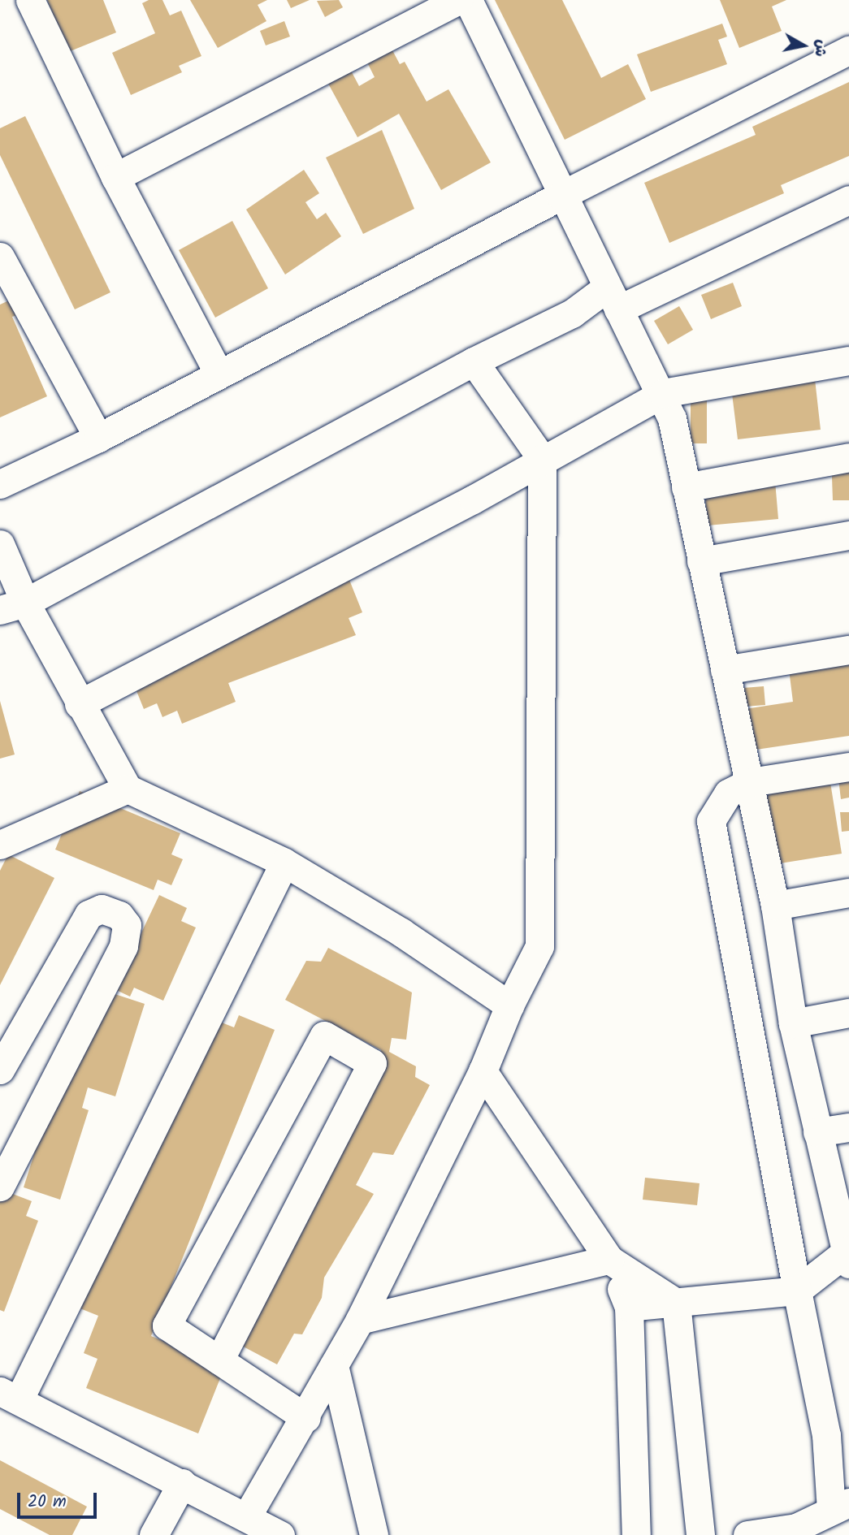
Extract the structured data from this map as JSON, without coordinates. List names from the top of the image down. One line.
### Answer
{"scale_bar":"20 m","north":"right"}
